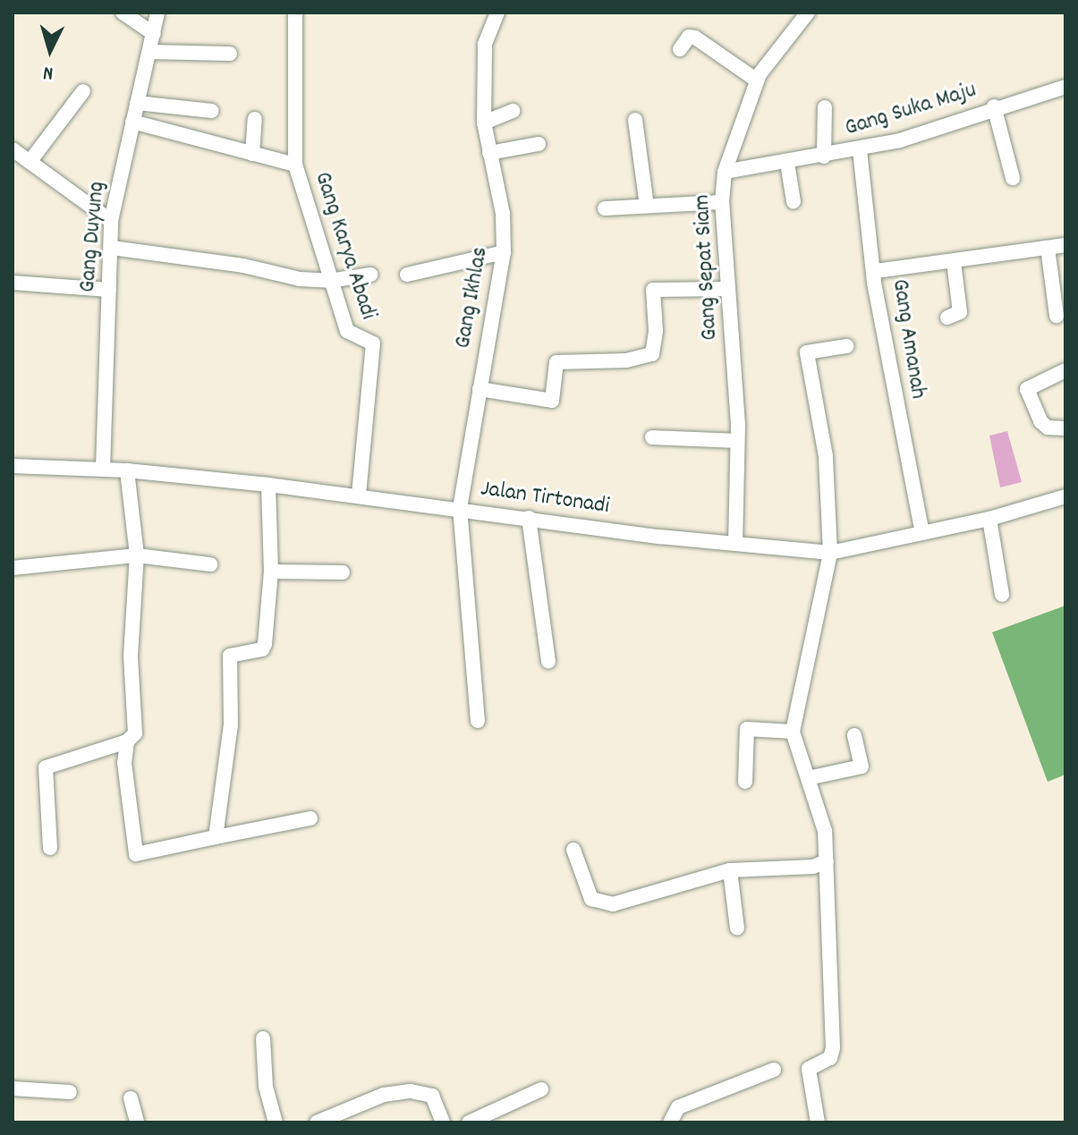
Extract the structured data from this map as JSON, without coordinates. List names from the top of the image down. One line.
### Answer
{"streets":{"street":["Gang Suka Maju","Gang Duyung","Gang Karya Abadi","Gang Sepat Siam","Gang Ikhlas","Gang Amanah","Jalan Tirtonadi"]},"crossings":[["Gang Suka Maju","Gang Sepat Siam"],["Gang Suka Maju","Gang Amanah"],["Gang Duyung","Jalan Tirtonadi"],["Gang Karya Abadi","Jalan Tirtonadi"],["Gang Sepat Siam","Jalan Tirtonadi"],["Gang Ikhlas","Jalan Tirtonadi"],["Gang Amanah","Jalan Tirtonadi"]],"north":"bottom"}
